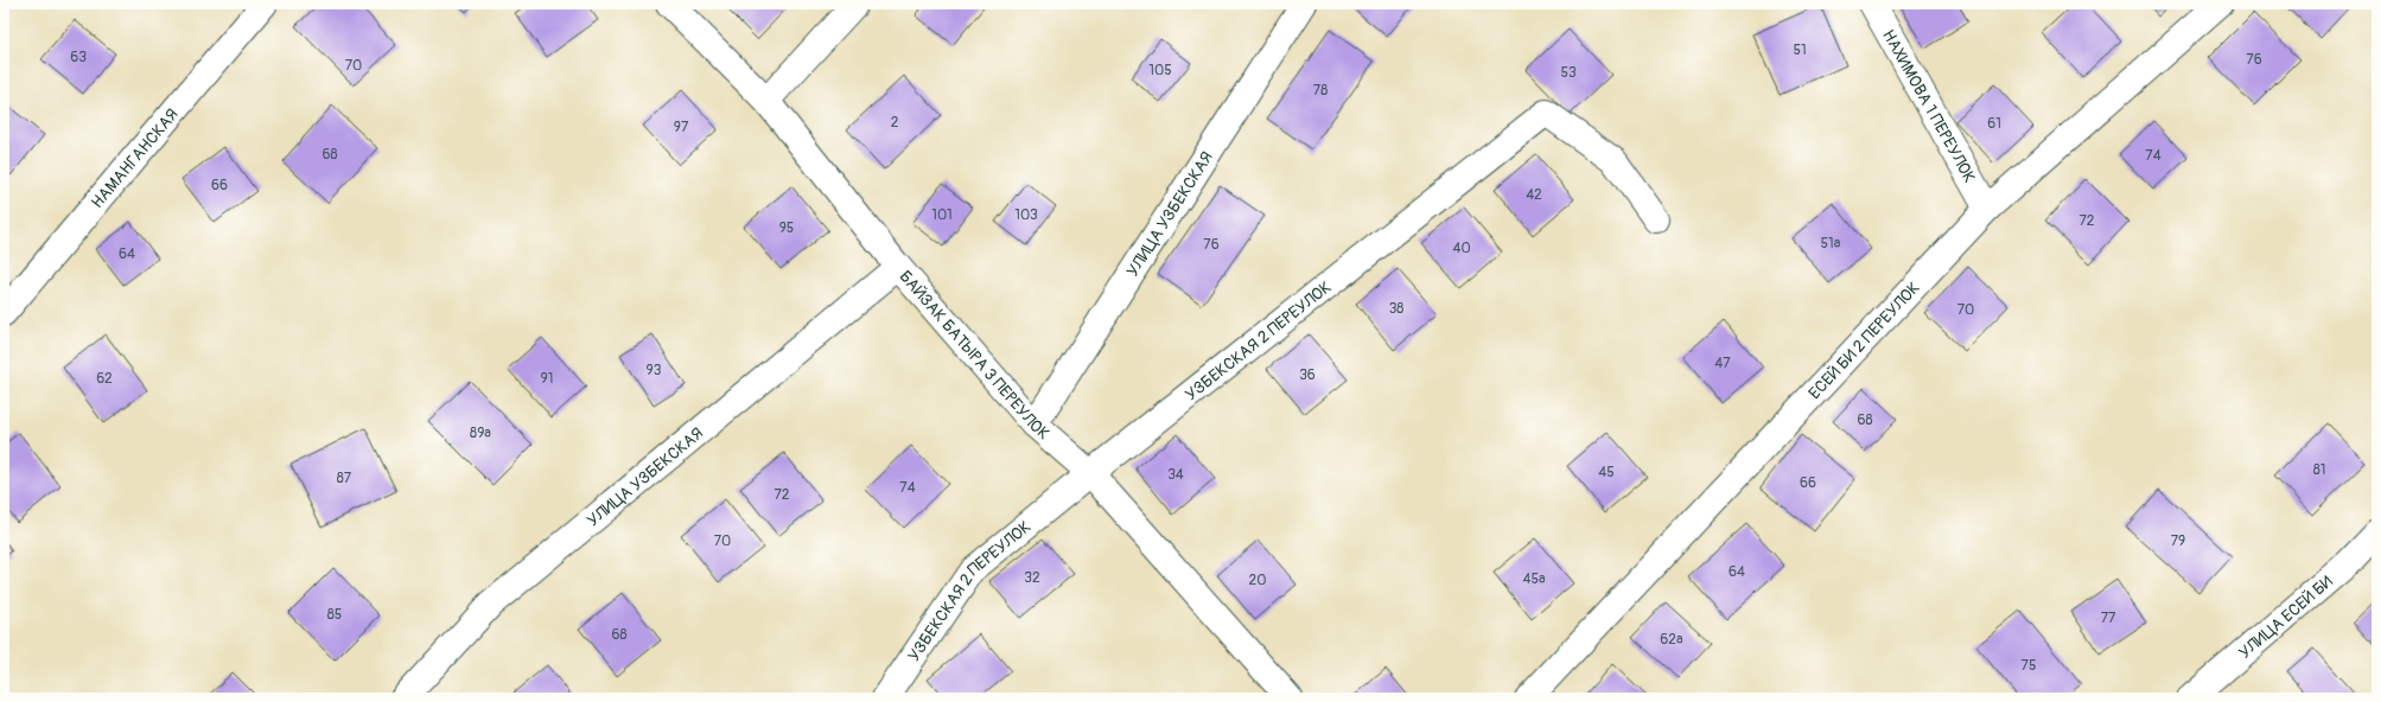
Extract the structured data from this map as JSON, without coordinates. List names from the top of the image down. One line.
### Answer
{"streets":{"street":["НАХИМОВА 1 ПЕРЕУЛОК","НАМАНГАНСКАЯ","УЛИЦА УЗБЕКСКАЯ","УЗБЕКСКАЯ 2 ПЕРЕУЛОК","ЕСЕЙ БИ 2 ПЕРЕУЛОК","БАЙЗАК БАТЫРА 3 ПЕРЕУЛОК","УЛИЦА ЕСЕЙ БИ"]},"crossings":[["НАХИМОВА 1 ПЕРЕУЛОК","ЕСЕЙ БИ 2 ПЕРЕУЛОК"],["УЛИЦА УЗБЕКСКАЯ","БАЙЗАК БАТЫРА 3 ПЕРЕУЛОК"],["УЗБЕКСКАЯ 2 ПЕРЕУЛОК","БАЙЗАК БАТЫРА 3 ПЕРЕУЛОК"]],"house_numbers":["51","63","76","70","105","53","78","2","61","97","68","74","66","42","101","103","72","95","51а","76","40","64","38","70","47","93","36","62","91","68","89а","81","45","34","87","66","74","72","70","79","64","32","45а","20","85","77","68","62а","75"]}
